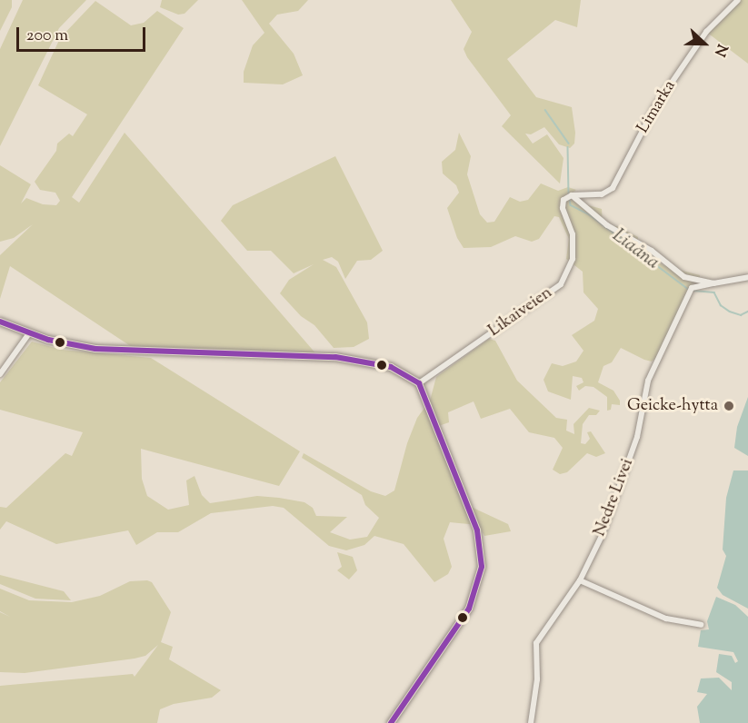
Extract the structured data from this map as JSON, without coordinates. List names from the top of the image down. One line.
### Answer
{"streets":{"street":["Limarka","Likaiveien","Nedre Livei"]},"crossings":[["Limarka","Likaiveien"]],"water":["Liaåna"],"places":["Geicke-hytta"],"scale_bar":"200 m","north":"right"}
